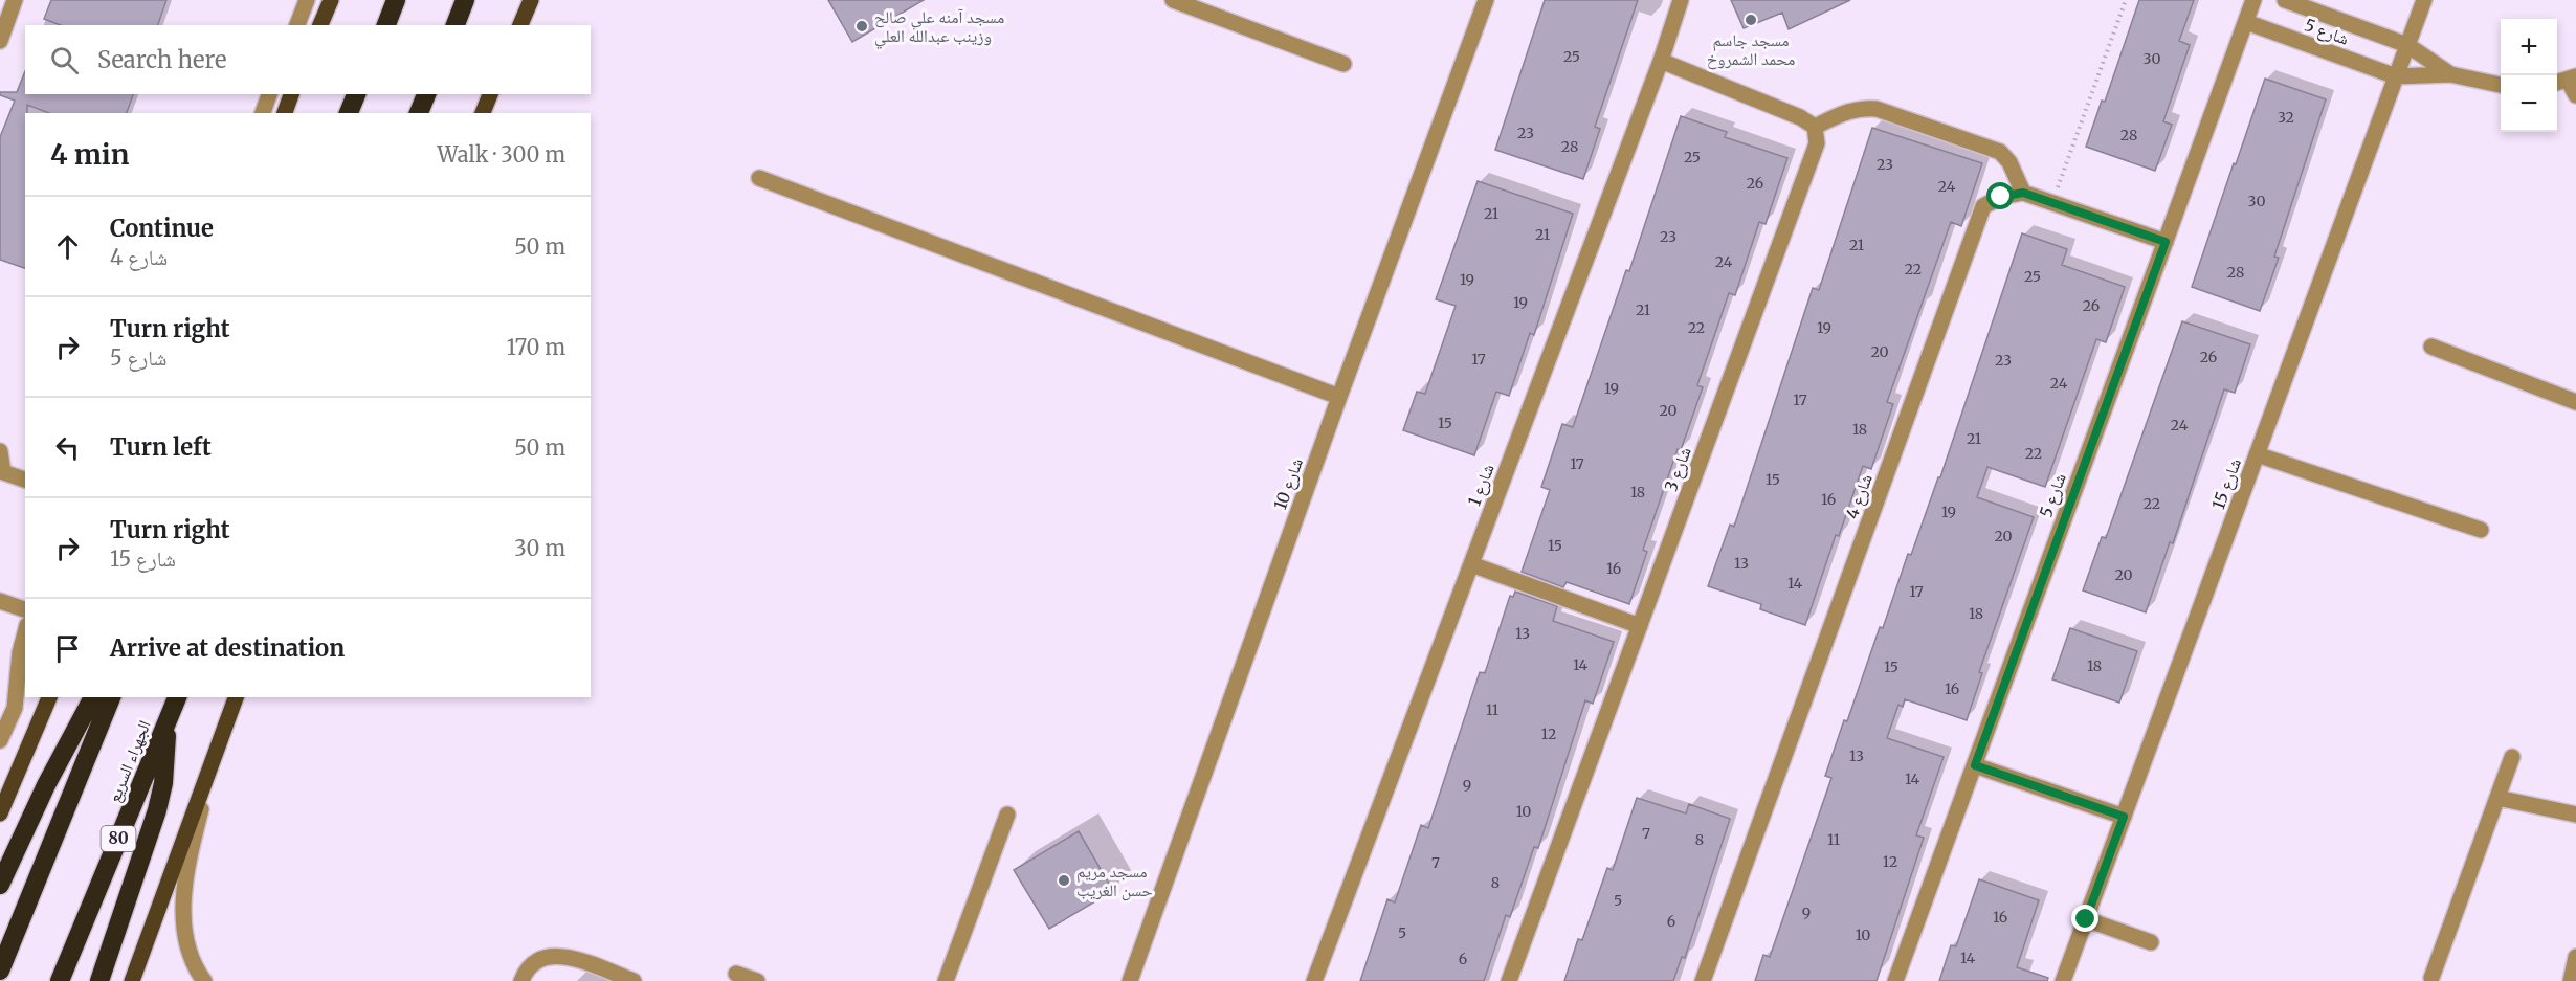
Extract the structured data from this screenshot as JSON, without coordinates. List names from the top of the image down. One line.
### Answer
{"streets":{"highway":["الجهراء السريع","80"],"street":["شارع 5","شارع 3","شارع 10","شارع 15","شارع 1","شارع 4"]},"crossings":[["شارع 5","شارع 15"]],"places":["مسجد جاسم محمد الشمروخ","مسجد آمنه علي صالح وزينب عبدالله العلي","مسجد مريم حسن الغريب"],"house_numbers":["25","30","32","23","28","28","25","23","26","24","30","21","21","23","21","24","22","28","25","19","19","26","21","22","19","20","26","17","23","24","19","17","20","15","24","18","21","22","17","15","18","16","22","19","20","15","13","16","20","14","17","18","13","14","18","15","16","11","12","13","14","9","10","7","8","11","12","7","8","5","9","16","6","5","10","14","6"],"page":{"map_buttons":["+","−"],"search":"Search here","heading":["4 min","Walk · 300 m"],"list":[["Continue","شارع 4","50 m"],["Turn right","شارع 5","170 m"],["Turn left","50 m"],["Turn right","شارع 15","30 m"],"Arrive at destination"]}}
